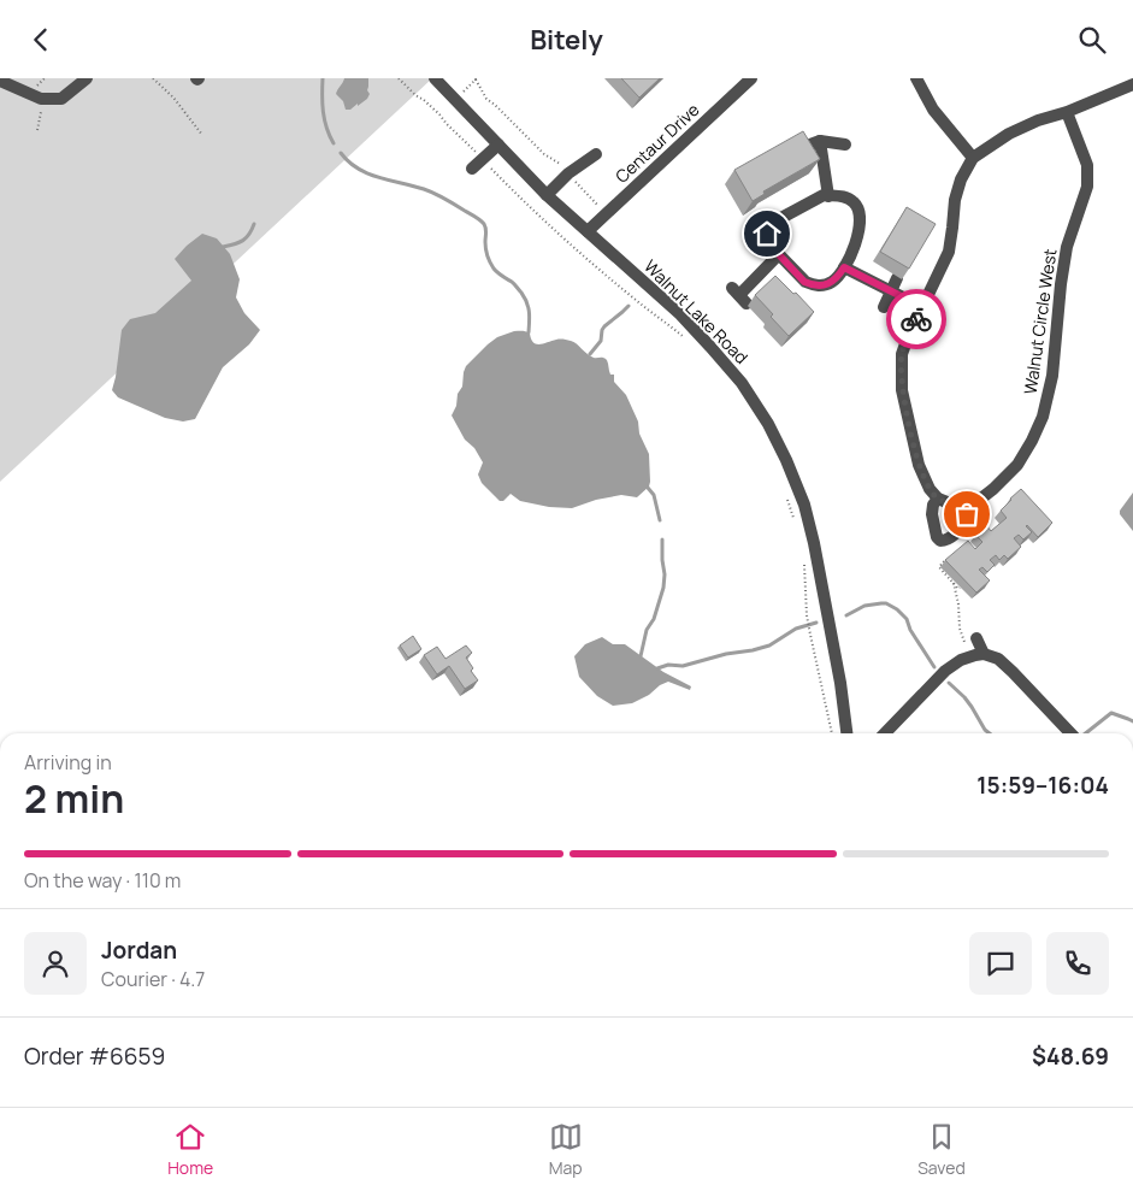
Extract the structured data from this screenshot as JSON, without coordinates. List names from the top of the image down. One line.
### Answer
{"streets":{"street":["Centaur Drive","Walnut Lake Road","Walnut Circle West"]},"crossings":[["Centaur Drive","Walnut Lake Road"]],"page":{"header":"Bitely","heading":["2 min","Arriving in","15:59–16:04"],"panel":["Jordan","Courier · 4.7","Order #6659","$48.69"],"bar":"On the way · 110 m","tabs":["Home","Map","Saved"]}}
